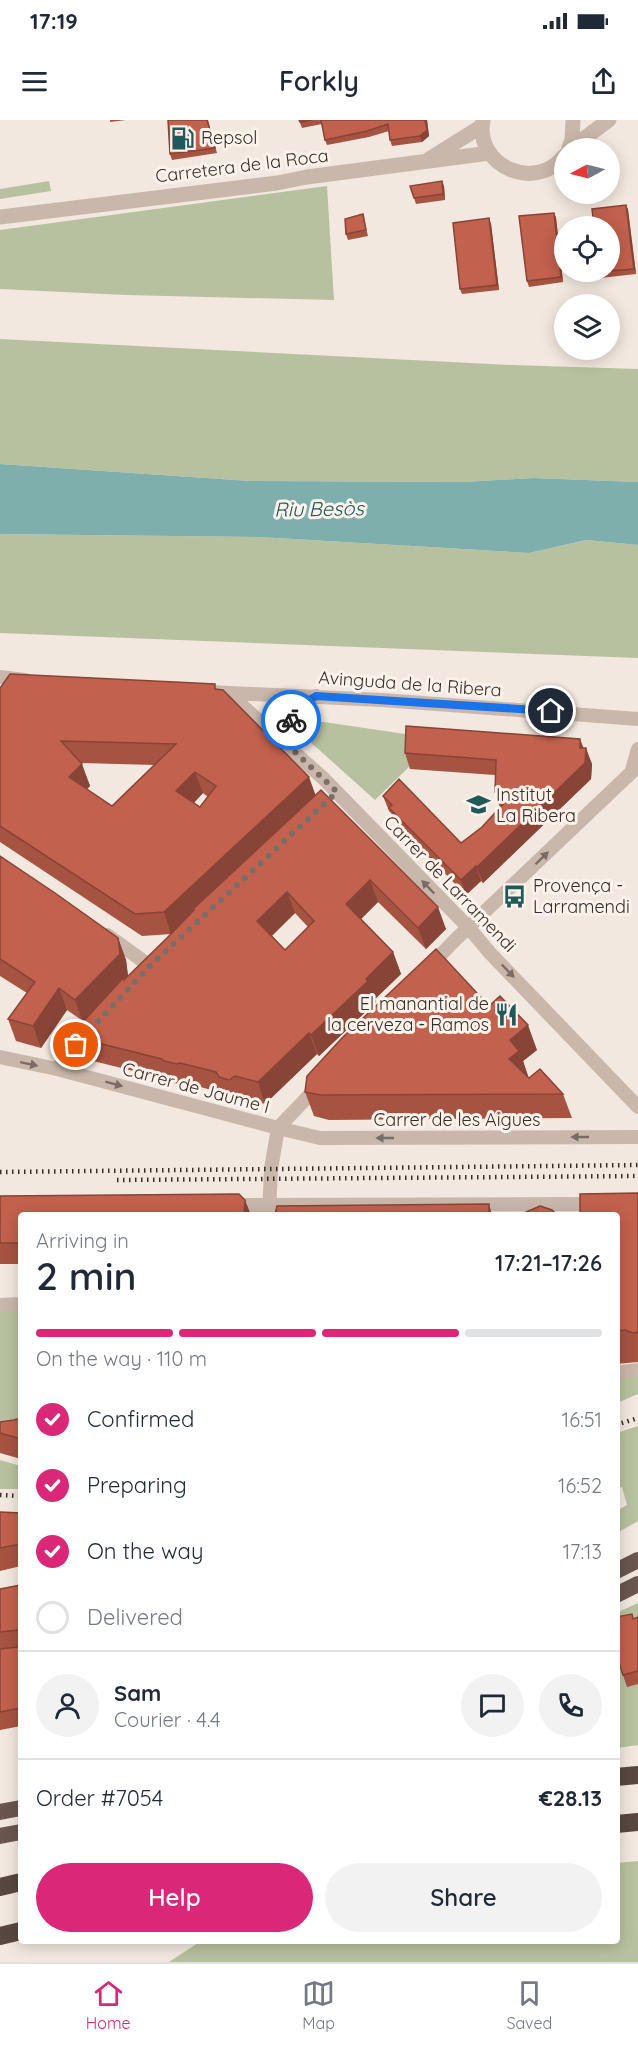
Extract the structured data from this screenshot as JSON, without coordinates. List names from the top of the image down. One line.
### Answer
{"streets":{"street":["Carretera de la Roca","Avinguda de la Ribera","Carrer de Larramendi","Carrer de Jaume I","Carrer de les Aigues"]},"crossings":[["Avinguda de la Ribera","Carrer de Larramendi"],["Carrer de Jaume I","Carrer de les Aigues"]],"one_way":["Carrer de Jaume I"],"water":["Riu Besòs"],"places":{"fuel station":["Repsol"],"school or university":["Institut La Ribera"],"bus stop":["Provença - Larramendi"],"restaurant":["El manantial de la cerveza - Ramos"]},"north":"left","page":{"status":"17:19","header":"Forkly","heading":["2 min","Arriving in","17:21–17:26"],"panel":["Sam","Courier · 4.4","Order #7054","€28.13"],"bar":"On the way · 110 m","list":[["Confirmed","16:51"],["Preparing","16:52"],["On the way","17:13"],"Delivered"],"buttons":["Help","Share"],"tabs":["Home","Map","Saved"]}}
